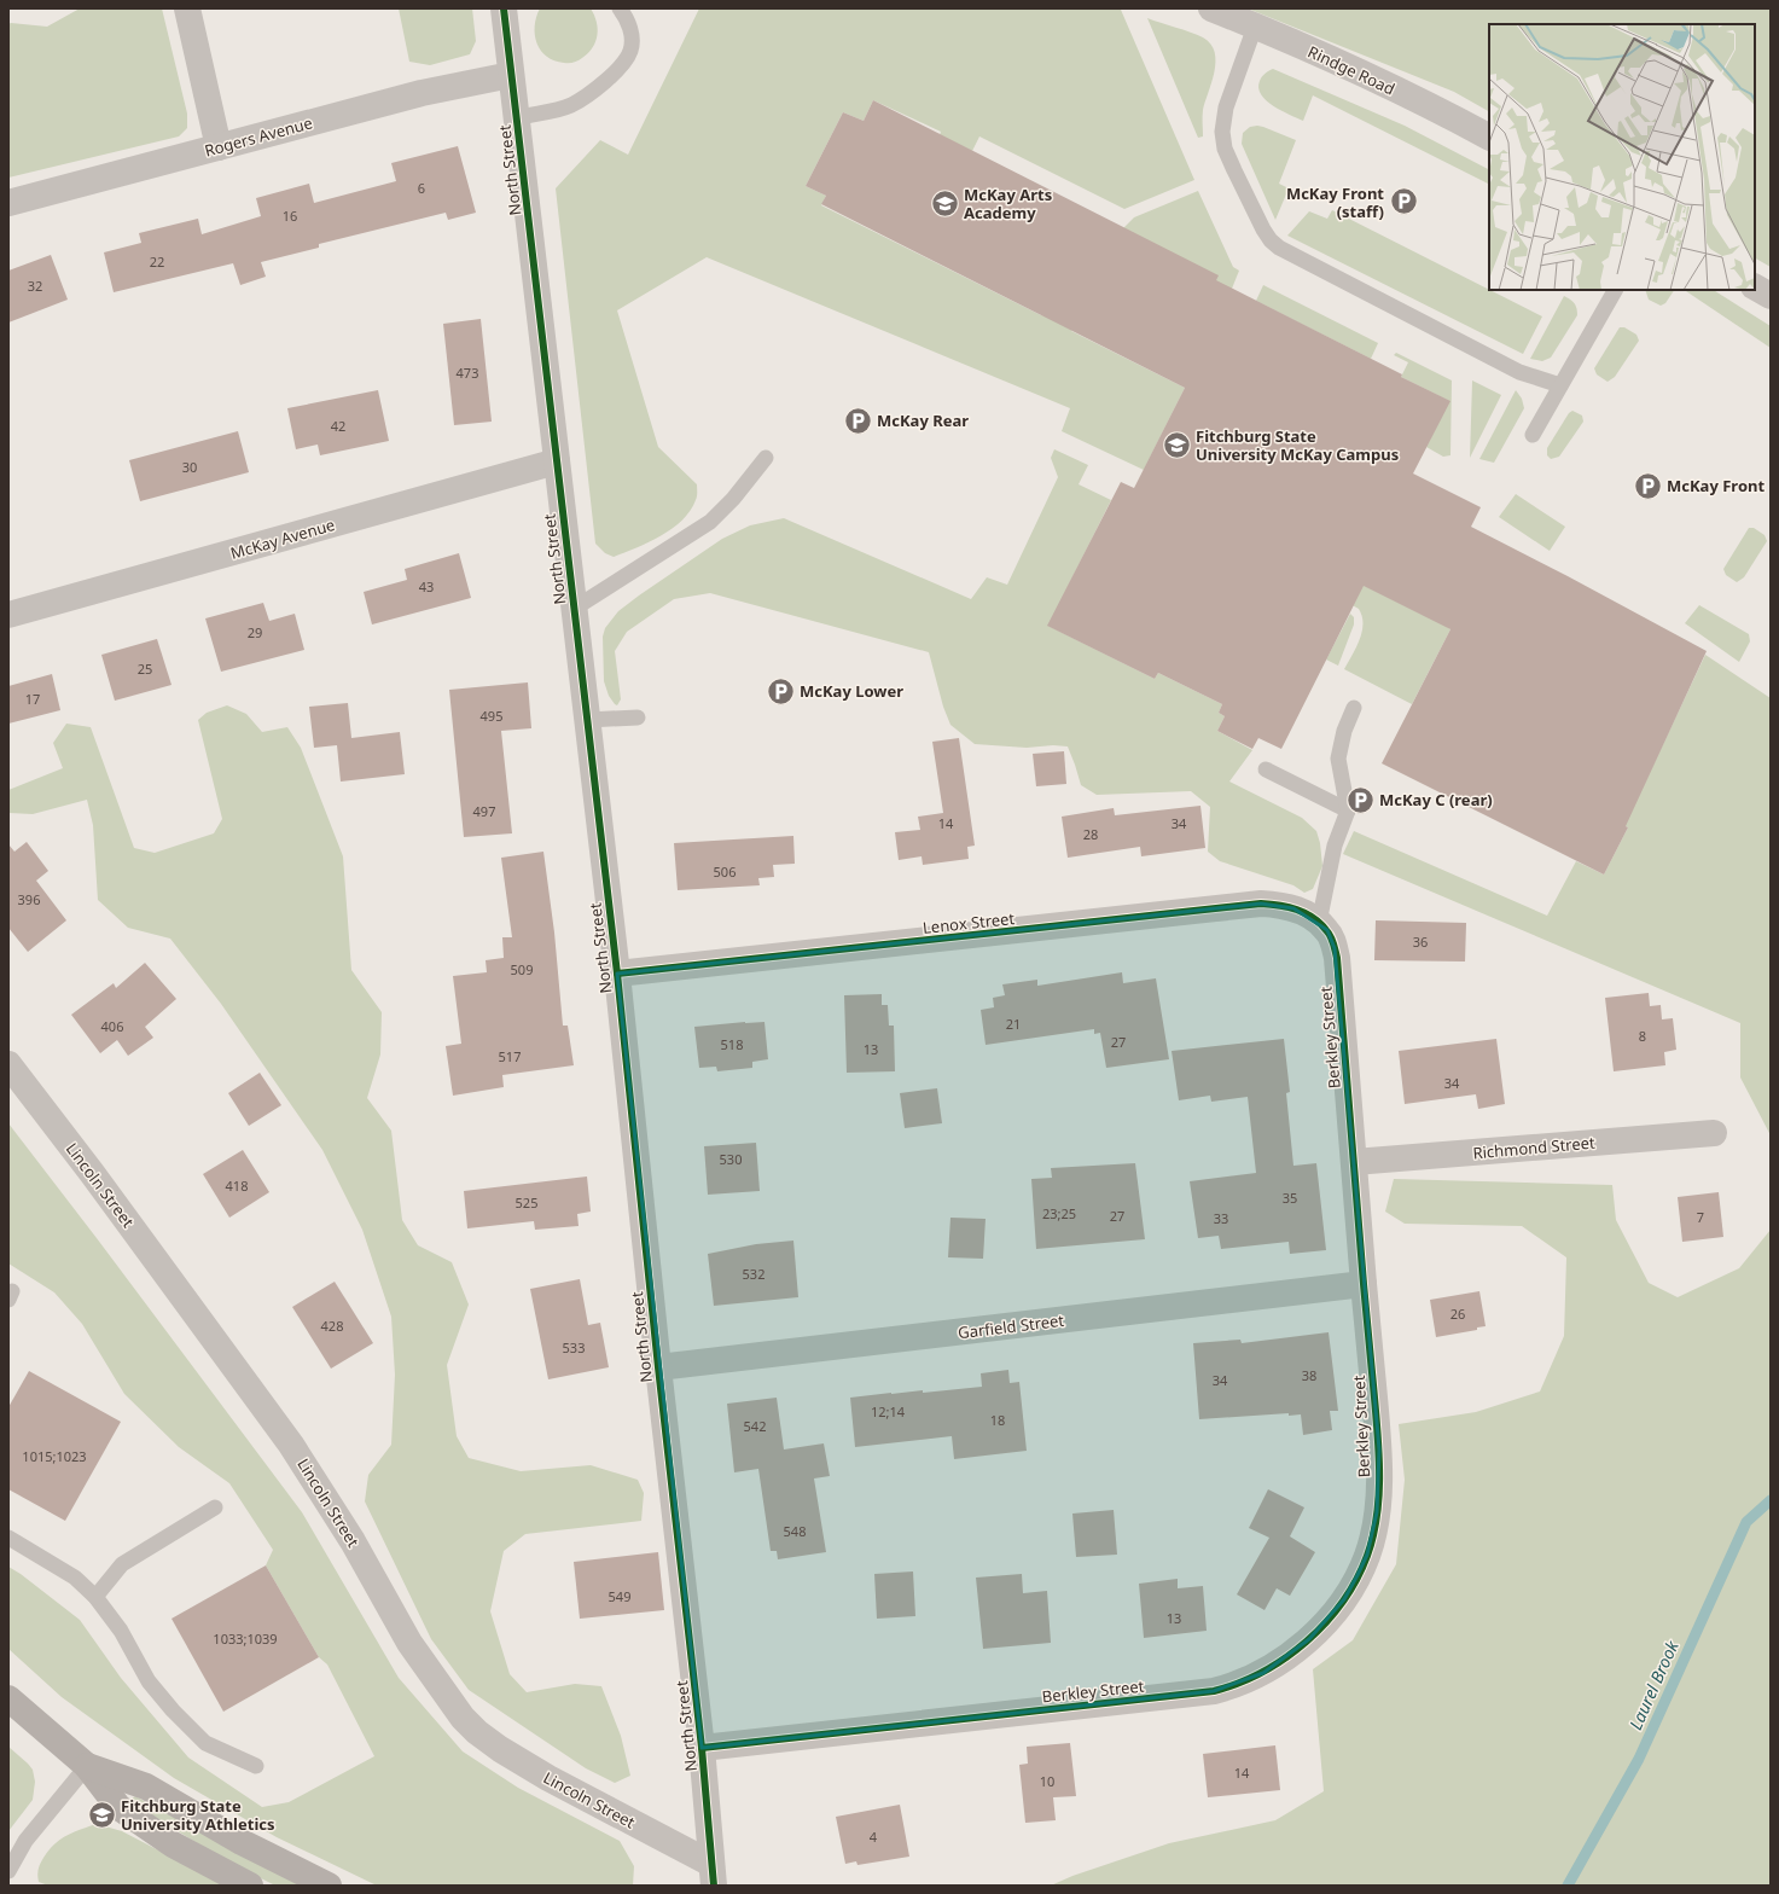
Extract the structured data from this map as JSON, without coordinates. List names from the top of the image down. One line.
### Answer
{"streets":{"street":["Rindge Road","Rogers Avenue","North Street","McKay Avenue","Lenox Street","Berkley Street","Richmond Street","Lincoln Street","Garfield Street"]},"crossings":[["Rogers Avenue","North Street"],["North Street","McKay Avenue"],["North Street","Lenox Street"],["North Street","Berkley Street"],["North Street","Lincoln Street"],["North Street","Garfield Street"],["Lenox Street","Berkley Street"],["Berkley Street","Richmond Street"],["Berkley Street","Garfield Street"]],"water":["Laurel Brook"],"places":{"parking":["McKay Front (staff)","McKay Rear","McKay Front","McKay Lower","McKay C (rear)"],"school or university":["McKay Arts Academy","Fitchburg State University McKay Campus","Fitchburg State University Athletics"]},"house_numbers":["6","16","22","32","473","42","30","43","29","25","17","495","497","14","34","28","506","396","36","509","21","406","8","27","518","13","517","34","530","418","35","525","23;25","27","7","33","532","26","428","533","38","34","12;14","18","542","1015;1023","548","549","13","1033;1039","14","10","4"]}
